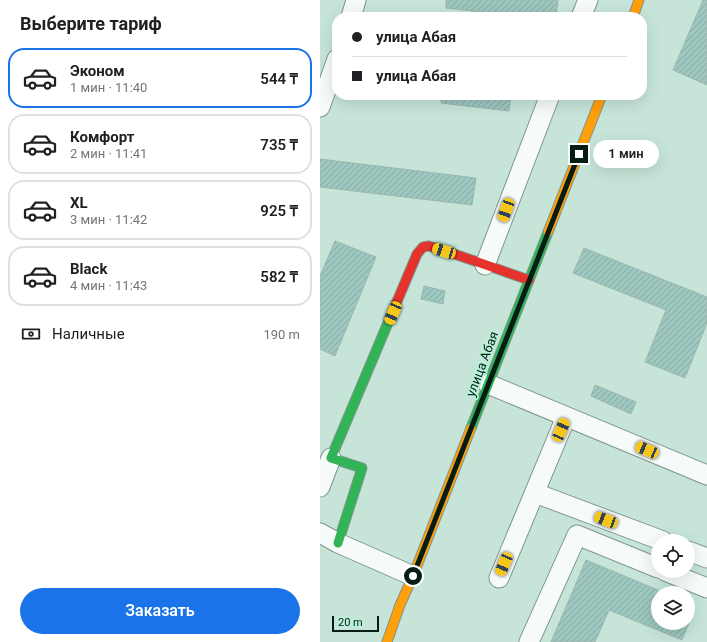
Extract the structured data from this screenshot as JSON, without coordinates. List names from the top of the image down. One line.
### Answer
{"streets":{"street":["улица Абая"]},"scale_bar":"20 m","page":{"heading":"Выберите тариф","banner":["улица Абая","улица Абая"],"list":[{"name":"Эконом","note":"1 мин · 11:40","value":"544 ₸"},{"name":"Комфорт","note":"2 мин · 11:41","value":"735 ₸"},{"name":"XL","note":"3 мин · 11:42","value":"925 ₸"},{"name":"Black","note":"4 мин · 11:43","value":"582 ₸"}],"bubble":"1 мин","pay":["Наличные","190 m"],"buttons":"Заказать","scale":"20 m"}}
